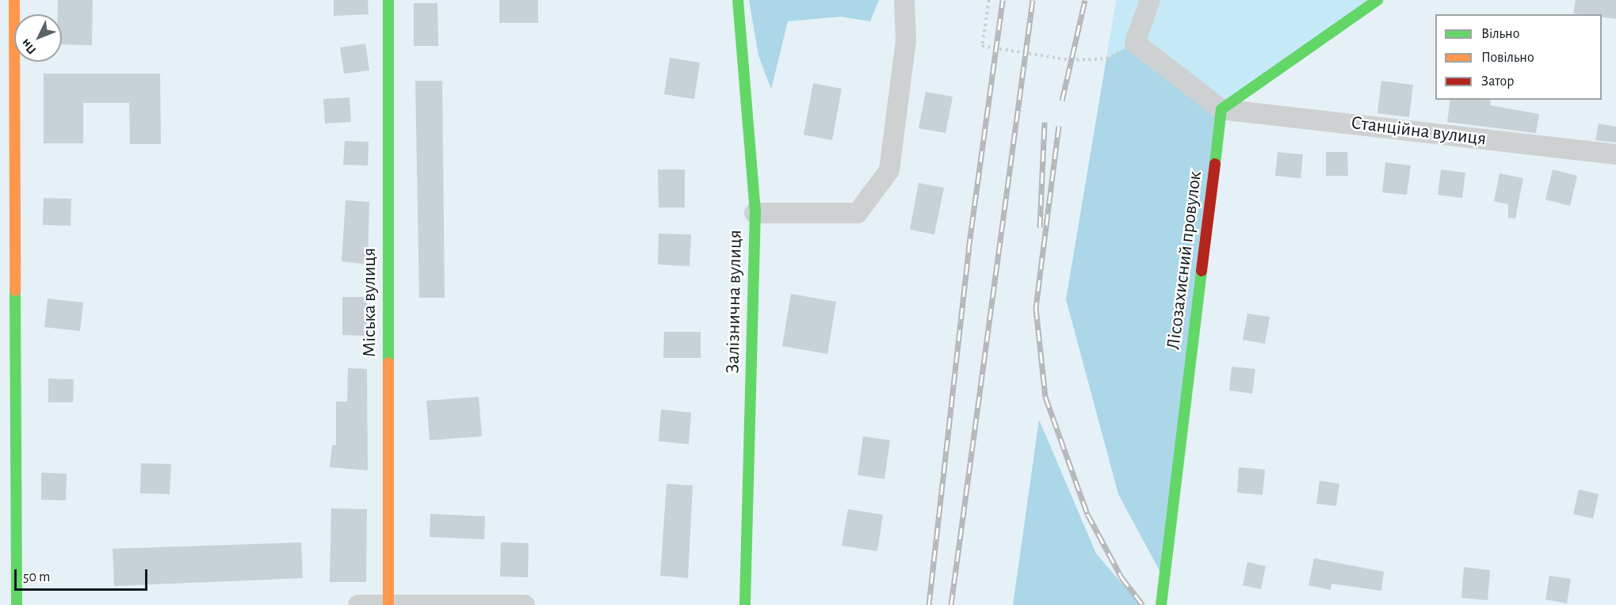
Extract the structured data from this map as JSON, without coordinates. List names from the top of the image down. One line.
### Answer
{"streets":{"street":["Станційна вулиця","Лісозахисний провулок","Залізнична вулиця","Міська вулиця"]},"crossings":[["Станційна вулиця","Лісозахисний провулок"]],"legend":["Вільно","Повільно","Затор"],"scale_bar":"50 m","north":"bottom left"}
